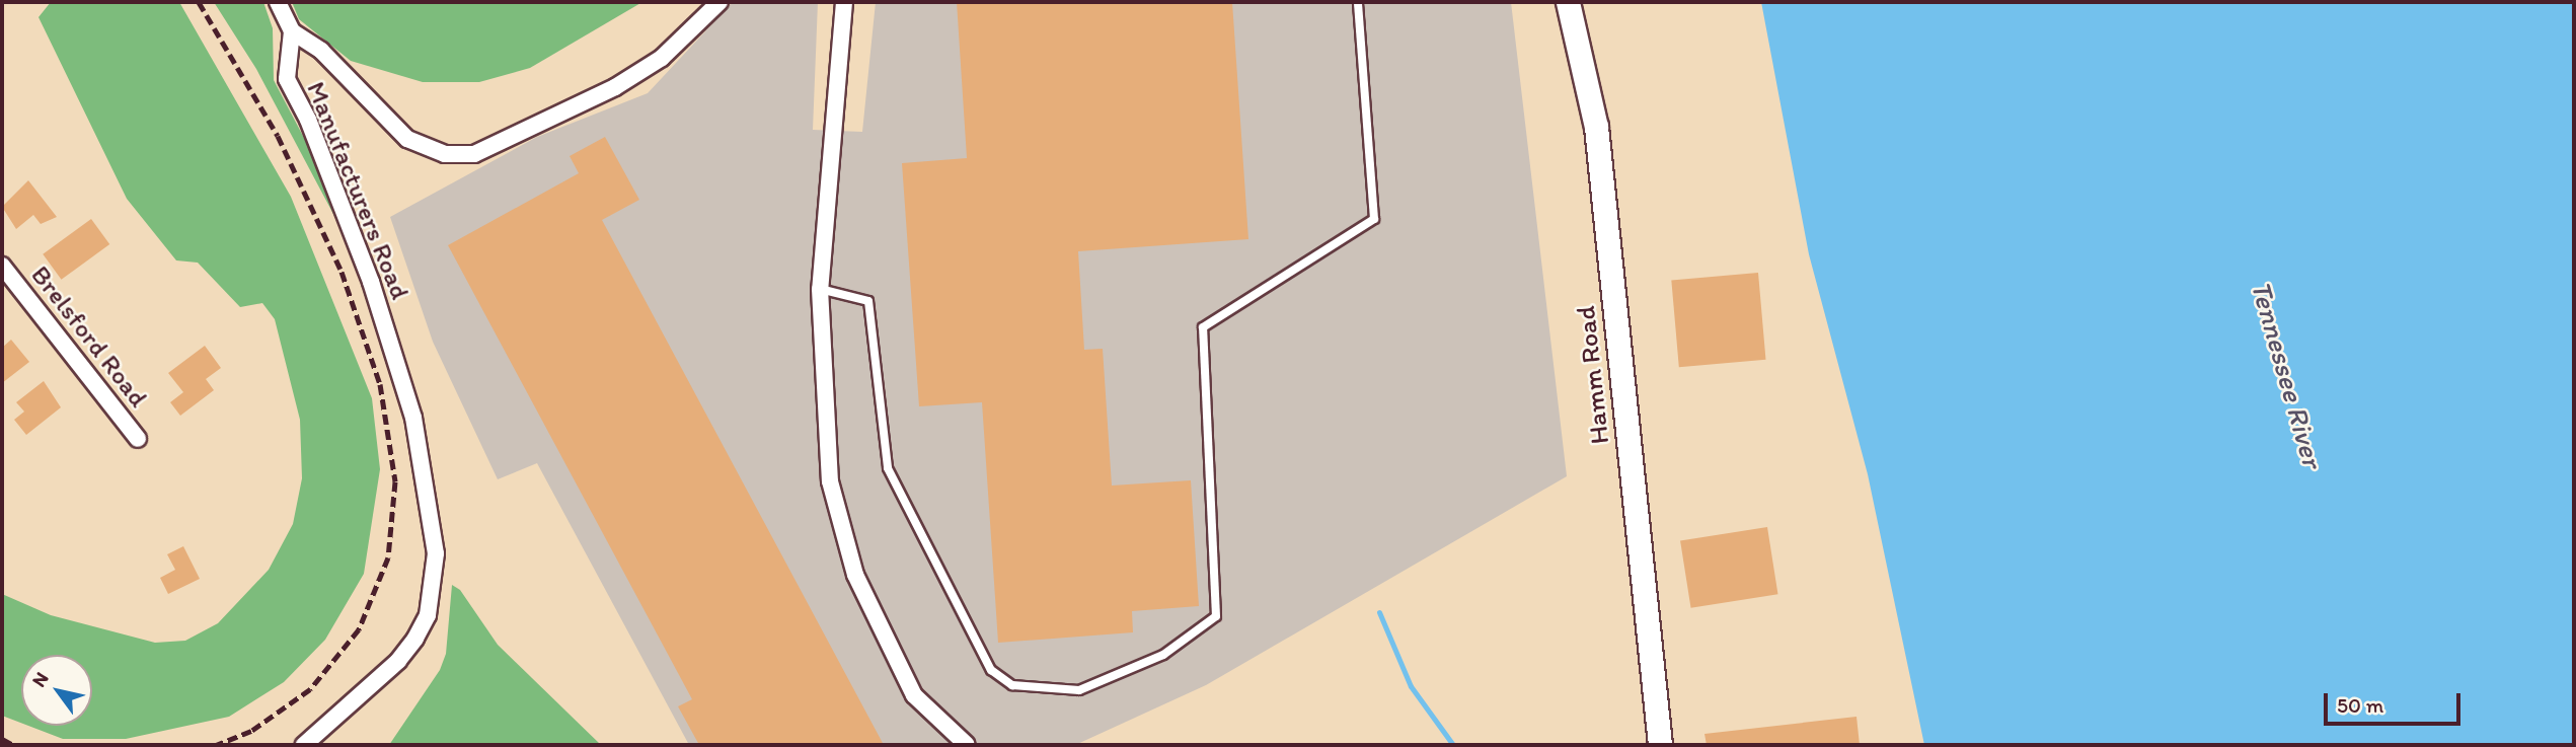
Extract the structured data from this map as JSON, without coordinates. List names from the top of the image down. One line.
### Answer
{"streets":{"main road":["Hamm Road"],"street":["Manufacturers Road","Brelsford Road"]},"water":["Tennessee River"],"scale_bar":"50 m","north":"top left"}
